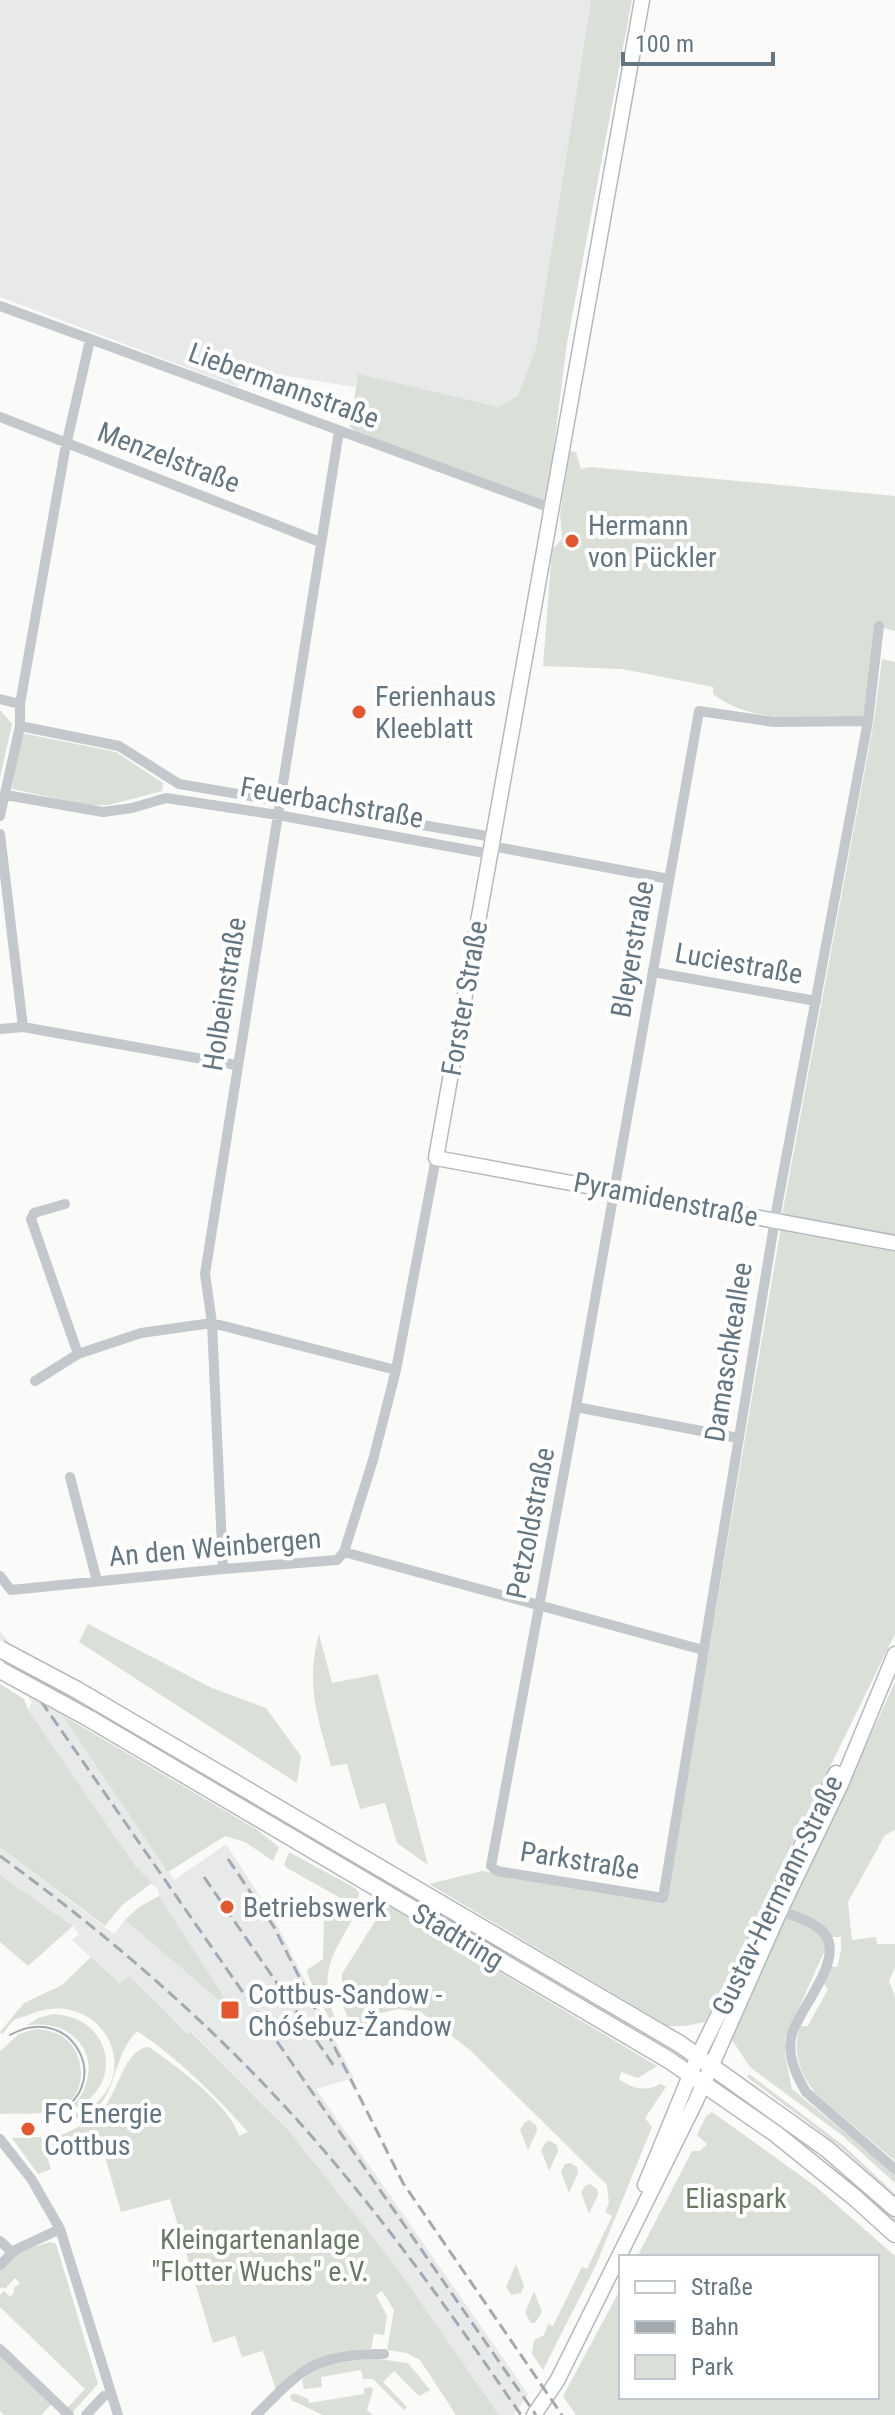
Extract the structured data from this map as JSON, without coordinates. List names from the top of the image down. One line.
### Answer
{"streets":{"main road":["Forster Straße","Pyramidenstraße","Gustav-Hermann-Straße","Stadtring"],"street":["Liebermannstraße","Menzelstraße","Feuerbachstraße","Bleyerstraße","Luciestraße","Holbeinstraße","Damaschkeallee","Petzoldstraße","An den Weinbergen","Parkstraße"]},"crossings":[["Liebermannstraße","Holbeinstraße"],["Liebermannstraße","Forster Straße"],["Menzelstraße","Holbeinstraße"],["Feuerbachstraße","Bleyerstraße"],["Feuerbachstraße","Holbeinstraße"],["Feuerbachstraße","Forster Straße"],["Bleyerstraße","Luciestraße"],["Bleyerstraße","Pyramidenstraße"],["Bleyerstraße","Damaschkeallee"],["Bleyerstraße","Petzoldstraße"],["Luciestraße","Damaschkeallee"],["Holbeinstraße","An den Weinbergen"],["Forster Straße","Pyramidenstraße"],["Forster Straße","An den Weinbergen"],["Pyramidenstraße","Damaschkeallee"],["Pyramidenstraße","Petzoldstraße"],["Damaschkeallee","An den Weinbergen"],["Damaschkeallee","Parkstraße"],["Petzoldstraße","An den Weinbergen"],["Petzoldstraße","Parkstraße"],["Gustav-Hermann-Straße","Stadtring"]],"parks":["Eliaspark","Kleingartenanlage \"Flotter Wuchs\" e.V."],"places":{"other":["Hermann von Pückler","Ferienhaus Kleeblatt","Betriebswerk","FC Energie Cottbus"],"transit":["Cottbus-Sandow - Chóśebuz-Žandow"]},"legend":["Straße","Bahn","Park"],"scale_bar":"100 m"}
